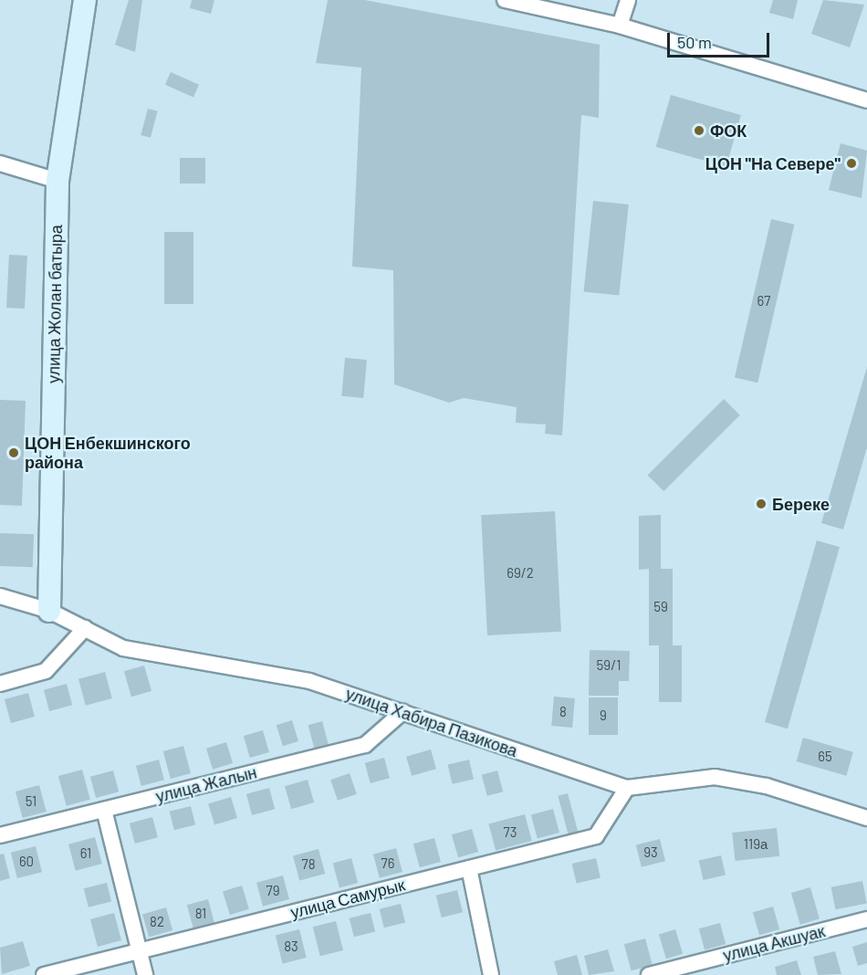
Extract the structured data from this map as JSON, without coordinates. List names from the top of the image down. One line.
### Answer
{"streets":{"street":["улица Жолан батыра","улица Хабира Пазикова","улица Жалын","улица Самурык","улица Акшуак"]},"crossings":[["улица Жолан батыра","улица Хабира Пазикова"],["улица Хабира Пазикова","улица Жалын"],["улица Хабира Пазикова","улица Самурык"]],"places":["ФОК","ЦОН \"На Севере\"","ЦОН Енбекшинского района","Береке"],"house_numbers":["67","69/2","59","59/1","8","9","65","51","73","119а","93","61","60","76","78","79","81","82","83"],"scale_bar":"50 m"}
